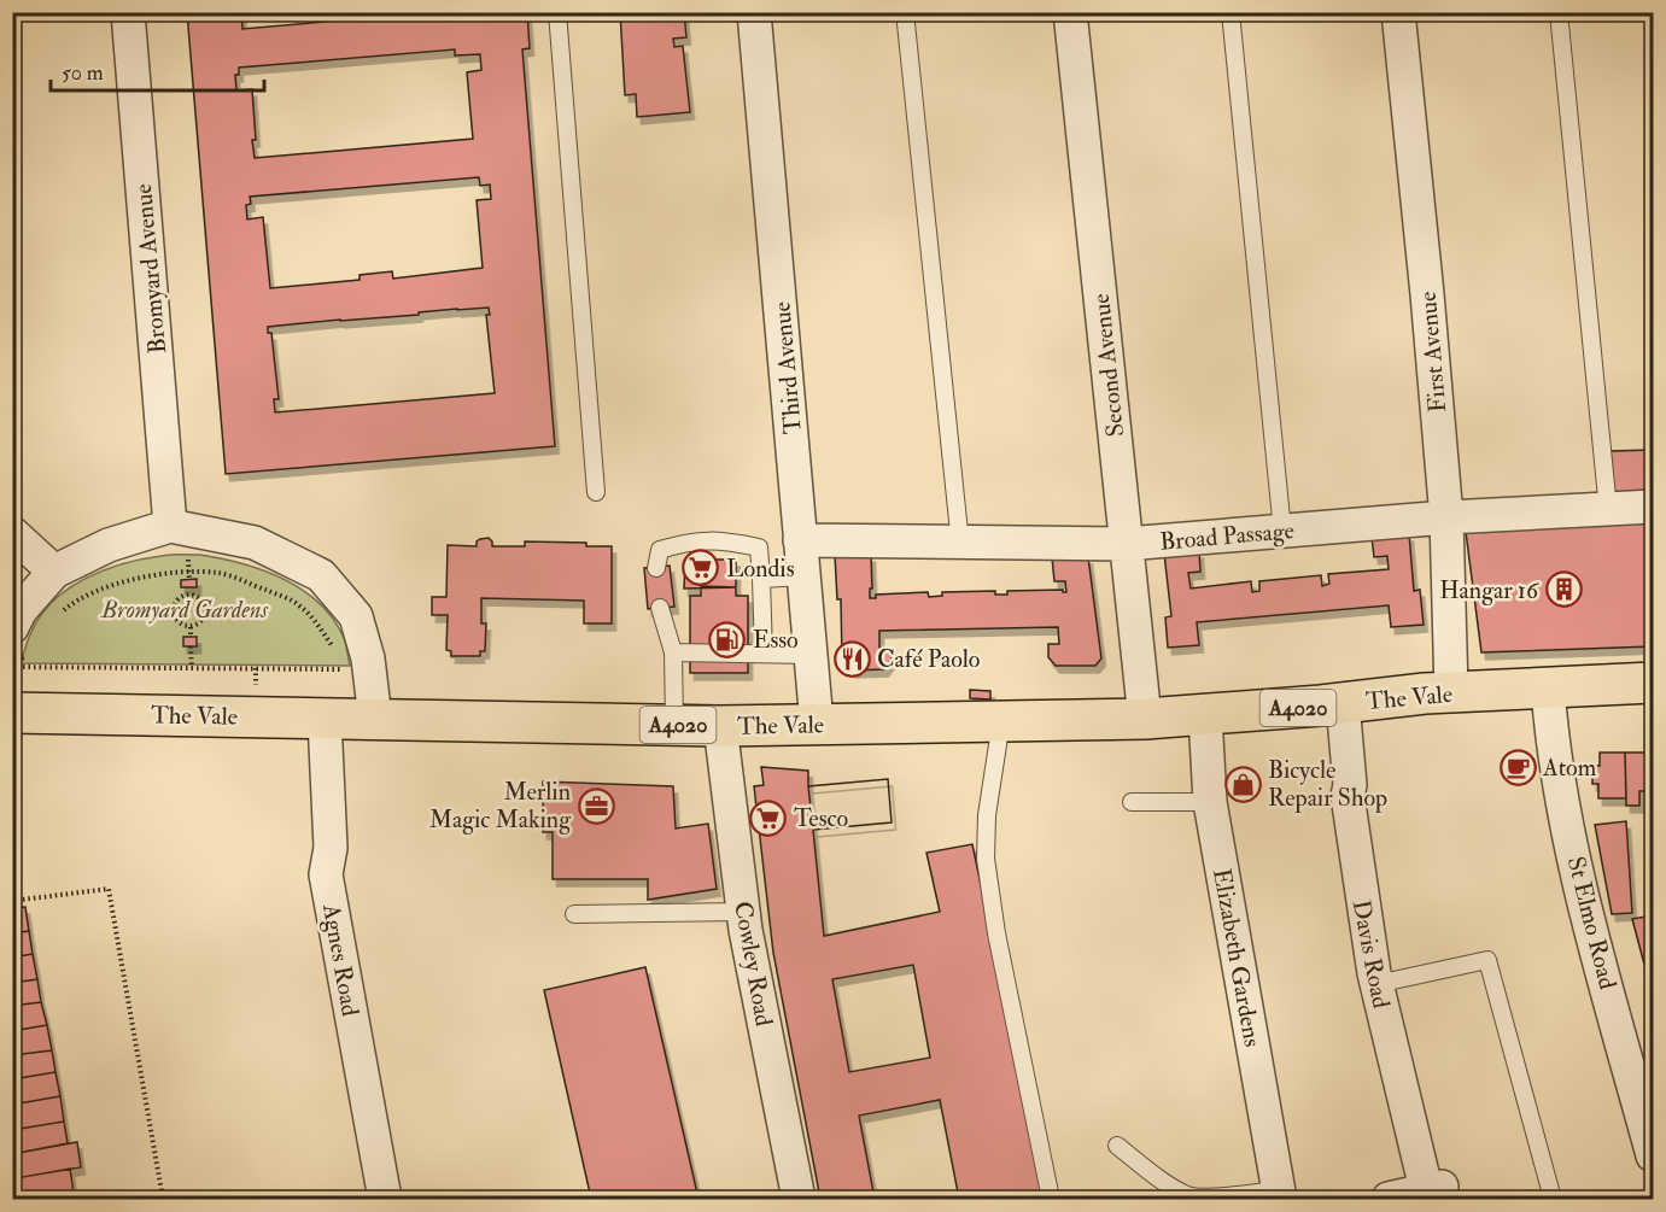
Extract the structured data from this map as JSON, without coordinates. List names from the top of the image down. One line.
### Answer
{"streets":{"main road":["The Vale","A4020"],"street":["Bromyard Avenue","First Avenue","Second Avenue","Third Avenue","Broad Passage","St Elmo Road","Davis Road","Elizabeth Gardens","Agnes Road","Cowley Road"]},"crossings":[["First Avenue","Broad Passage"],["First Avenue","The Vale"],["Second Avenue","Broad Passage"],["Second Avenue","The Vale"],["Third Avenue","Broad Passage"],["Third Avenue","The Vale"],["The Vale","A4020"],["The Vale","St Elmo Road"],["The Vale","Davis Road"],["The Vale","Elizabeth Gardens"],["The Vale","Agnes Road"],["The Vale","Cowley Road"],["A4020","St Elmo Road"]],"parks":["Bromyard Gardens"],"places":{"supermarket":["Londis","Tesco"],"building":["Hangar 16"],"fuel station":["Esso"],"restaurant":["Café Paolo"],"cafe":["Atom"],"shop":["Bicycle Repair Shop"],"office":["Merlin Magic Making"]},"scale_bar":"50 m"}
